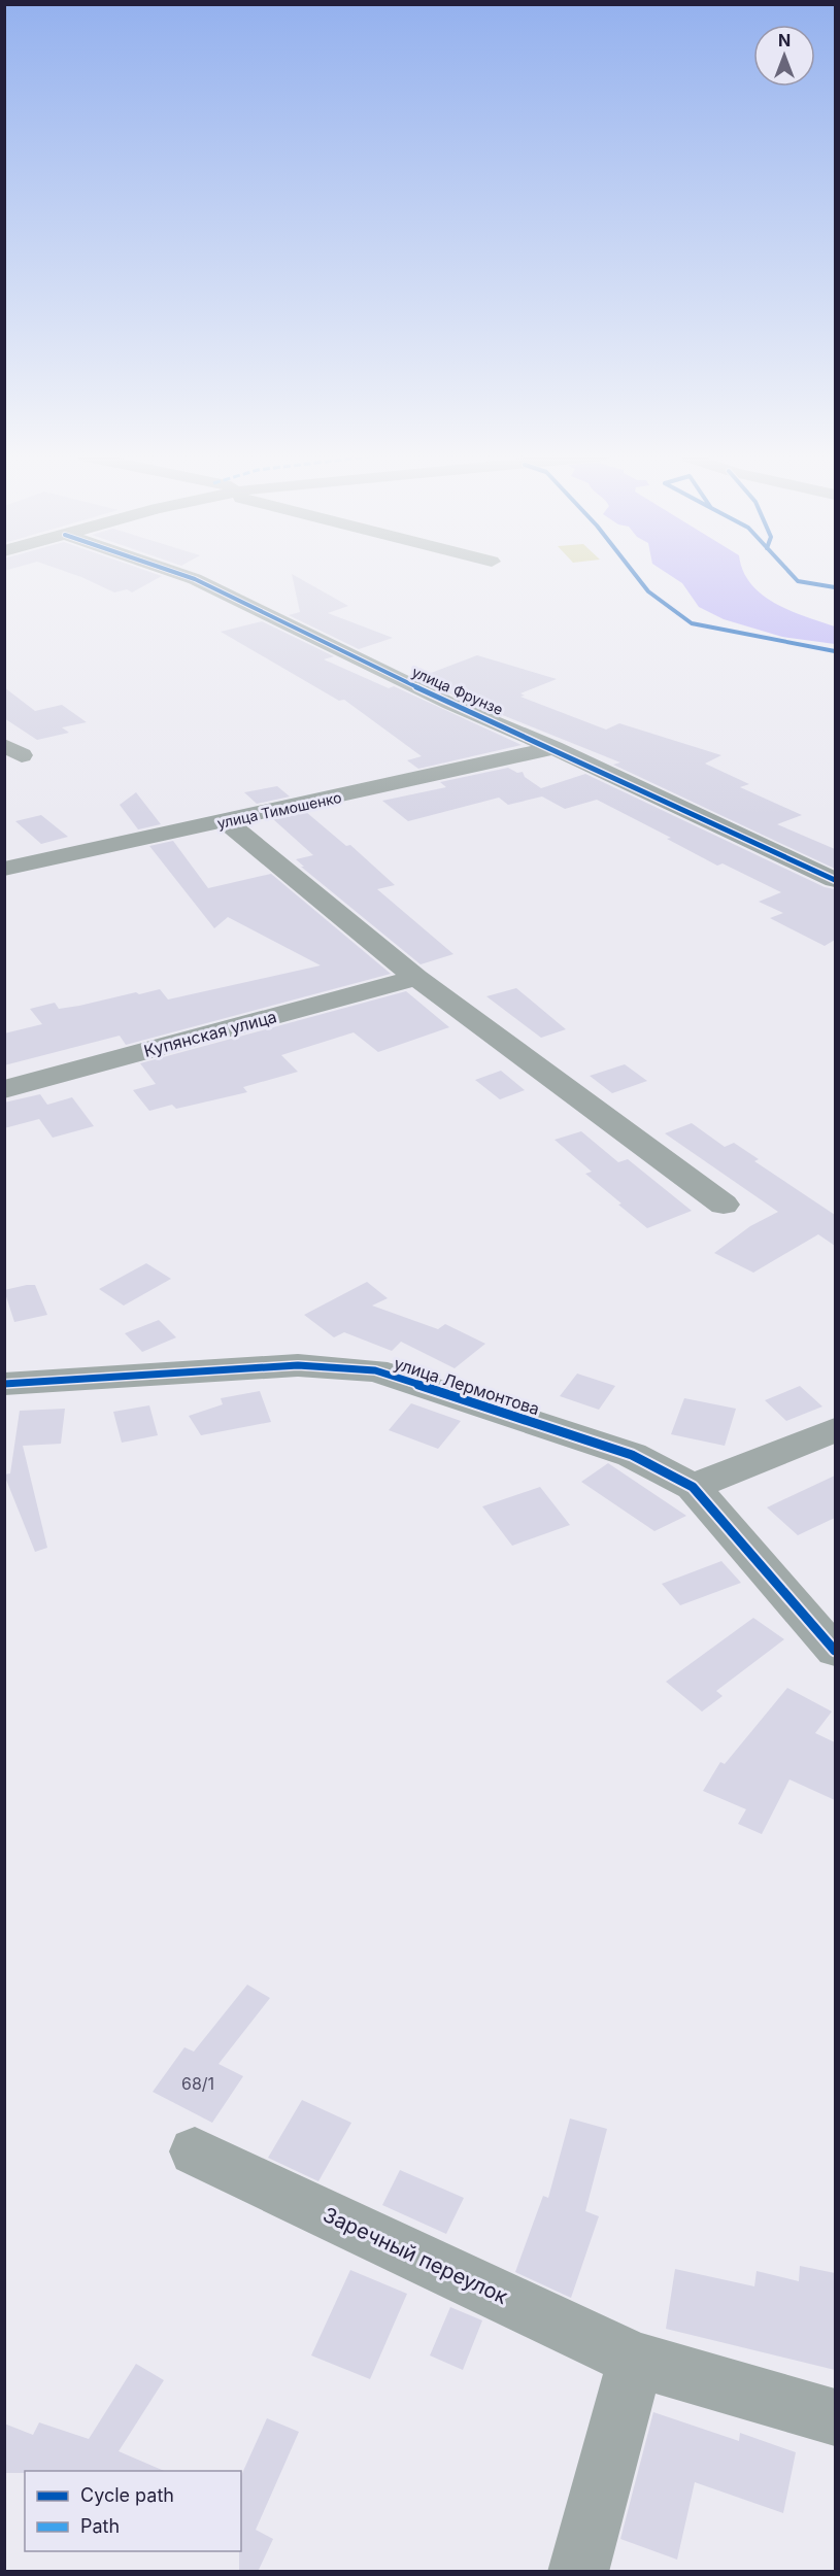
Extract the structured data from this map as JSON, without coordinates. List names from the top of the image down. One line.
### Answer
{"streets":{"street":["улица Фрунзе","улица Тимошенко","Купянская улица","улица Лермонтова","Заречный переулок"]},"crossings":[["улица Фрунзе","улица Тимошенко"]],"house_numbers":["68/1"],"legend":["Cycle path","Path"],"north":"top"}
